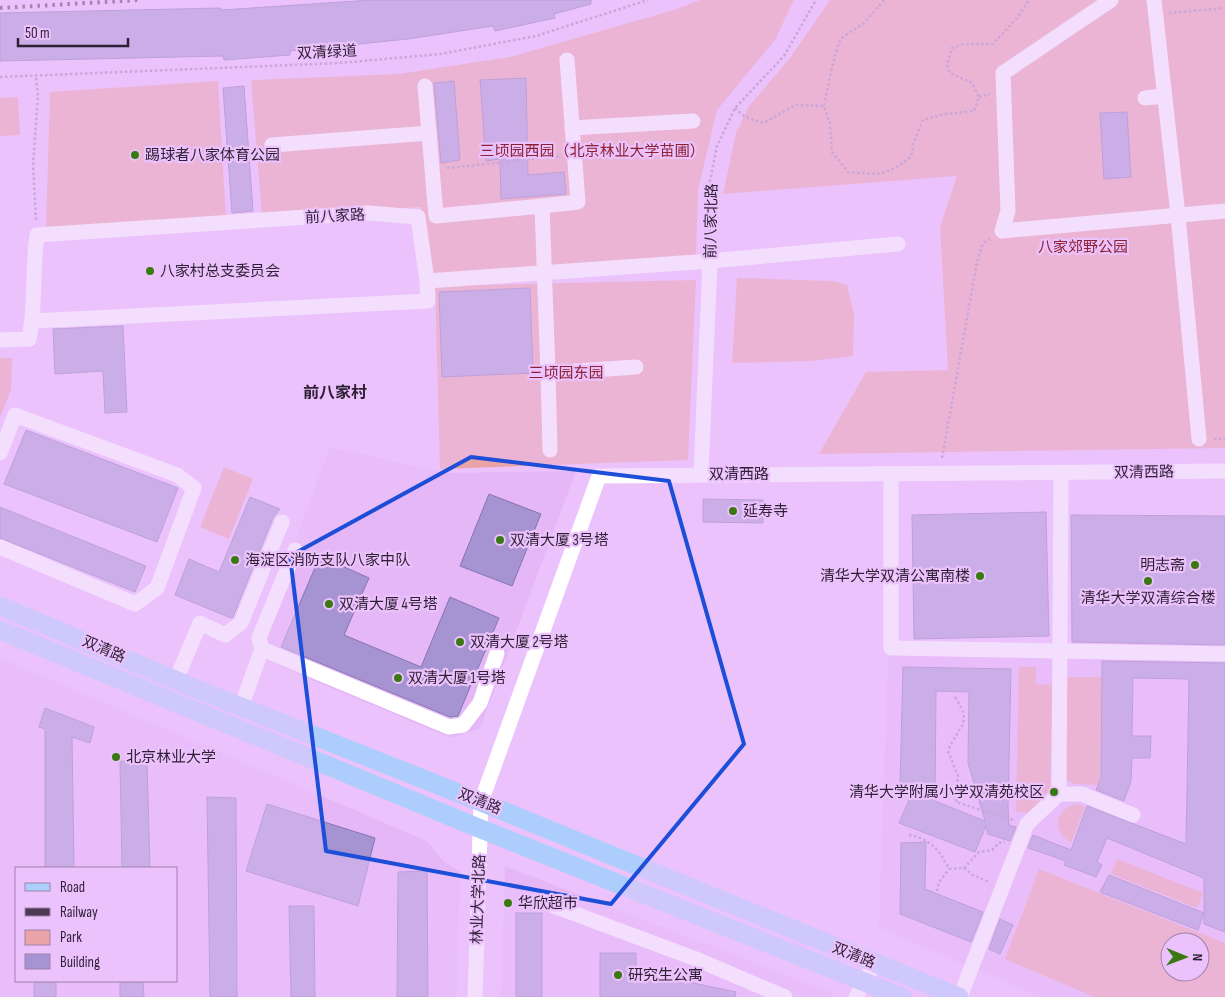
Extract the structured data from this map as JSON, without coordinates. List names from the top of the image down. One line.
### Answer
{"streets":{"main road":["双清路"],"street":["前八家路","前八家北路","双清西路","林业大学北路"],"path":["双清绿道"]},"crossings":[["前八家北路","双清西路"],["双清西路","双清路"],["双清西路","林业大学北路"],["双清路","林业大学北路"]],"districts":["前八家村"],"parks":["三顷园西园（北京林业大学苗圃）","八家郊野公园","三顷园东园"],"places":["踢球者八家体育公园","八家村总支委员会","延寿寺","双清大厦 3号塔","海淀区消防支队八家中队","明志斋","清华大学双清公寓南楼","清华大学双清综合楼","双清大厦 4号塔","双清大厦 2号塔","双清大厦 1号塔","北京林业大学","清华大学附属小学双清苑校区","华欣超市","研究生公寓"],"legend":["Road","Railway","Park","Building"],"scale_bar":"50 m","north":"right"}
